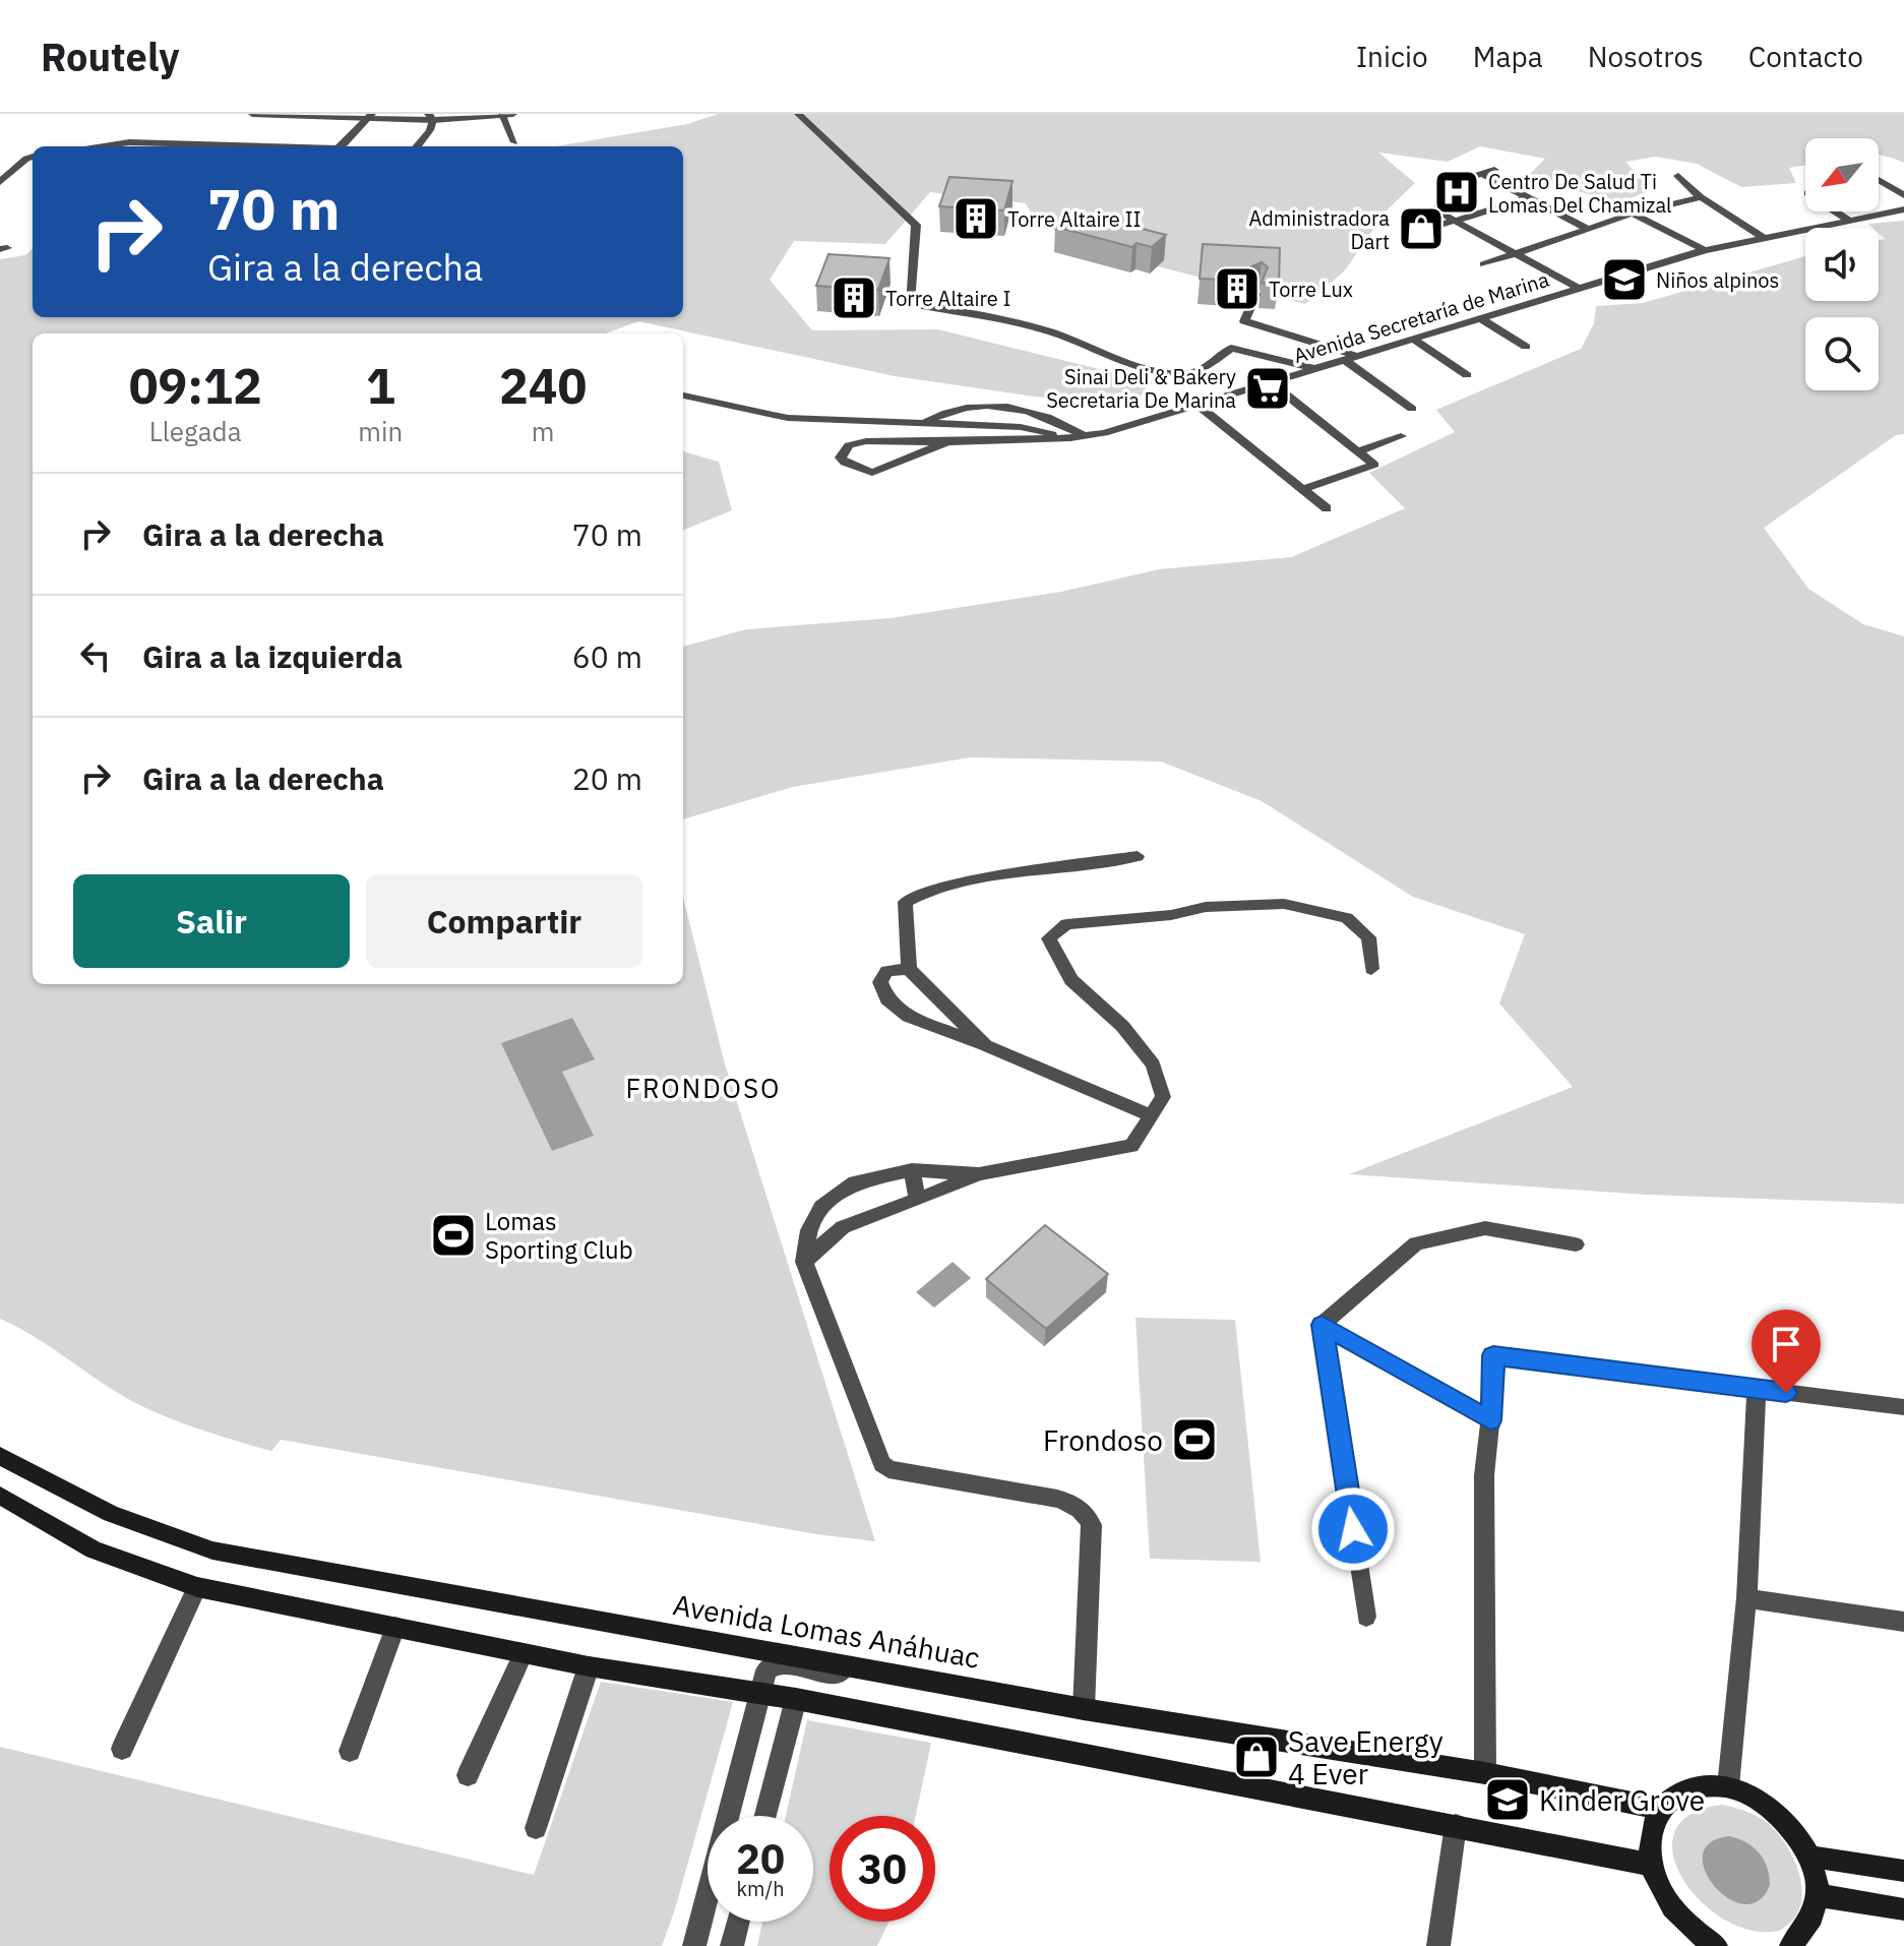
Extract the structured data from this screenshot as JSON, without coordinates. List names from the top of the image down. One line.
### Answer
{"streets":{"main road":["Avenida Lomas Anáhuac"],"street":["Avenida Secretaría de Marina"]},"districts":["FRONDOSO"],"places":{"hospital":["Centro De Salud Ti Lomas Del Chamizal"],"building":["Torre Altaire II","Torre Lux","Torre Altaire I"],"shop":["Administradora Dart","Save Energy 4 Ever"],"school or university":["Niños alpinos","Kinder Grove"],"supermarket":["Sinai Deli & Bakery Secretaria De Marina"],"sports":["Lomas Sporting Club","Frondoso"]},"north":"bottom left","page":{"header":"Routely","nav":["Inicio","Mapa","Nosotros","Contacto"],"turn":["70 m","Gira a la derecha"],"eta":["09:12","Llegada","1","min","240","m"],"list":[{"name":"Gira a la derecha","value":"70 m"},{"name":"Gira a la izquierda","value":"60 m"},{"name":"Gira a la derecha","value":"20 m"}],"buttons":["Salir","Compartir"],"speed":"20 km/h","limit":"30"}}
